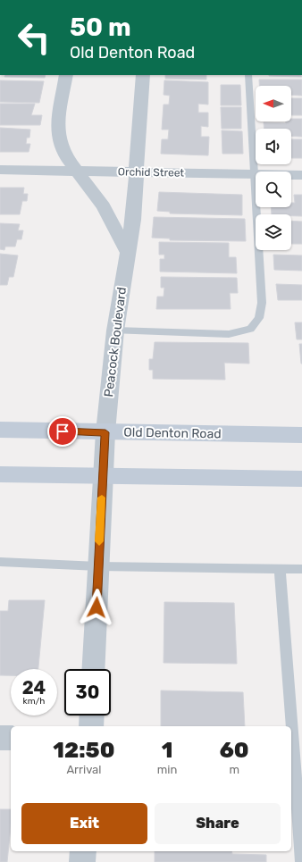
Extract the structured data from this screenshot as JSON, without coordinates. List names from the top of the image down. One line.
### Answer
{"streets":{"main road":["Old Denton Road"],"street":["Orchid Street","Peacock Boulevard"]},"crossings":[["Orchid Street","Peacock Boulevard"],["Peacock Boulevard","Old Denton Road"]],"north":"left","page":{"turn":["50 m","Old Denton Road"],"speed":"24 km/h","limit":"30","eta":["12:50","Arrival","1","min","60","m"],"buttons":["Exit","Share"]}}
